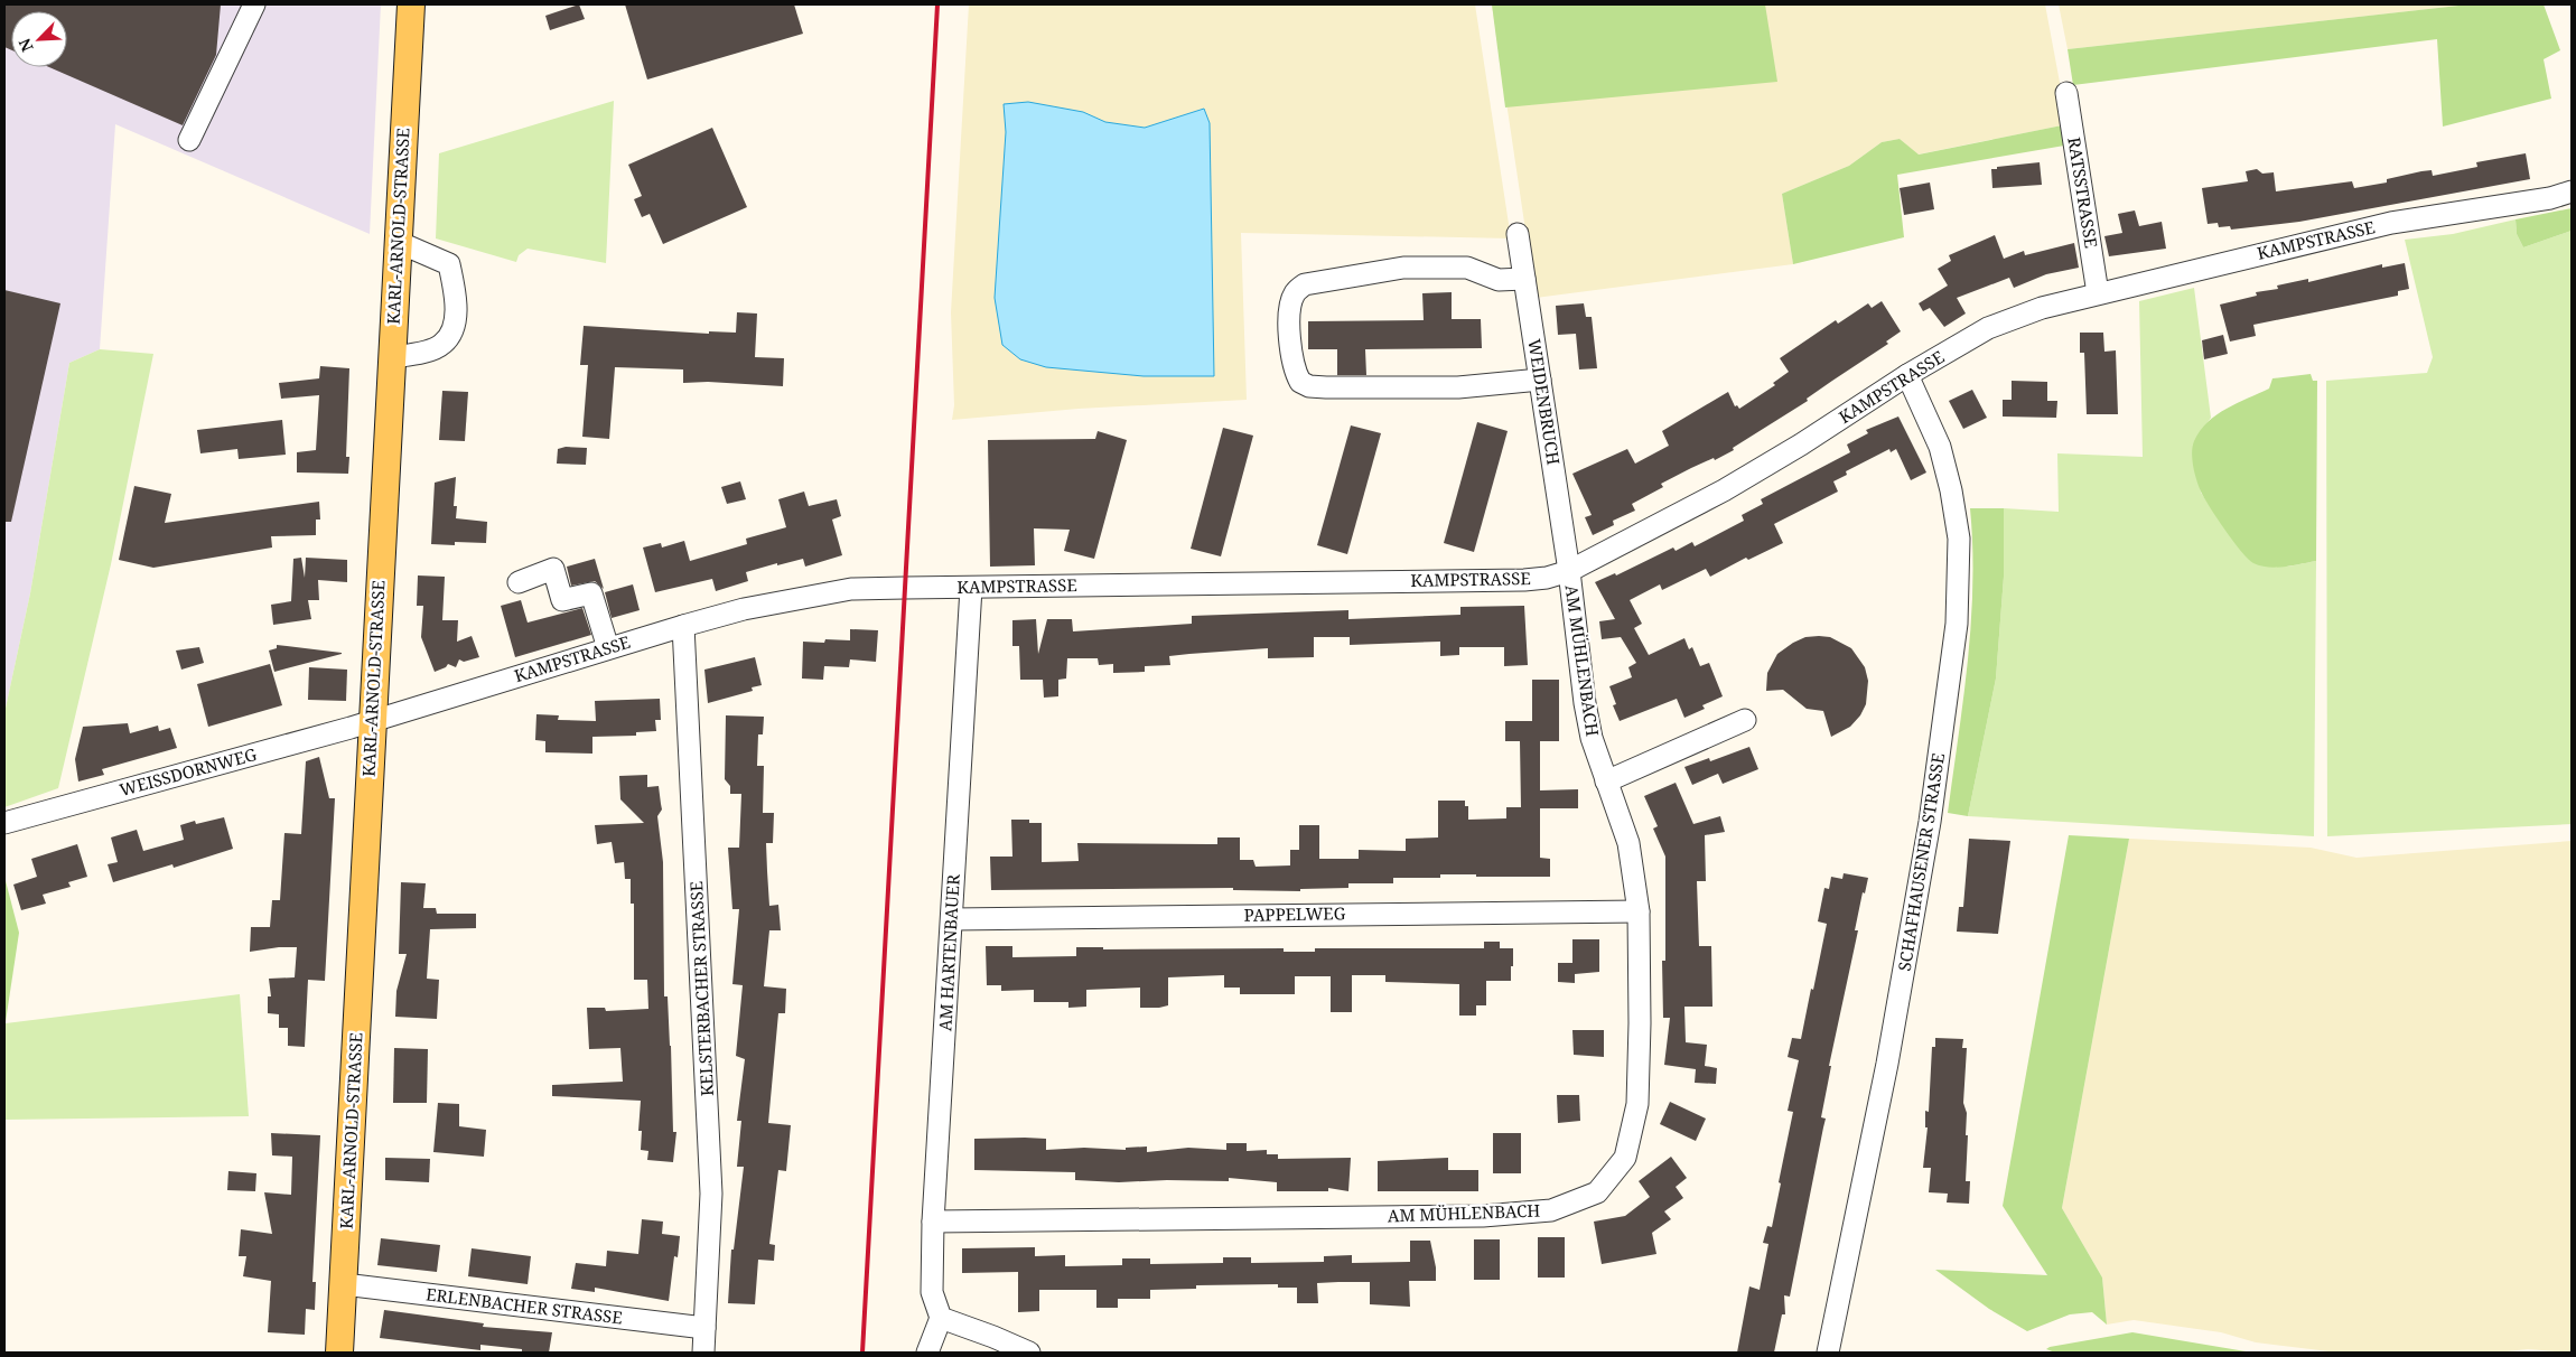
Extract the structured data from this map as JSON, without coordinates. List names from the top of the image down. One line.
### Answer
{"streets":{"main road":["KARL-ARNOLD-STRASSE"],"street":["RATSSTRASSE","KAMPSTRASSE","WEIDENBRUCH","AM MÜHLENBACH","WEISSDORNWEG","SCHAFHAUSENER STRASSE","PAPPELWEG","AM HARTENBAUER","KELSTERBACHER STRASSE","ERLENBACHER STRASSE"]},"crossings":[["RATSSTRASSE","KAMPSTRASSE"],["KARL-ARNOLD-STRASSE","KAMPSTRASSE"],["KARL-ARNOLD-STRASSE","WEISSDORNWEG"],["KARL-ARNOLD-STRASSE","ERLENBACHER STRASSE"],["KAMPSTRASSE","WEIDENBRUCH"],["KAMPSTRASSE","AM MÜHLENBACH"],["KAMPSTRASSE","WEISSDORNWEG"],["KAMPSTRASSE","SCHAFHAUSENER STRASSE"],["KAMPSTRASSE","AM HARTENBAUER"],["KAMPSTRASSE","KELSTERBACHER STRASSE"],["WEIDENBRUCH","AM MÜHLENBACH"],["AM MÜHLENBACH","PAPPELWEG"],["AM MÜHLENBACH","AM HARTENBAUER"],["PAPPELWEG","AM HARTENBAUER"],["KELSTERBACHER STRASSE","ERLENBACHER STRASSE"]],"north":"bottom left"}
